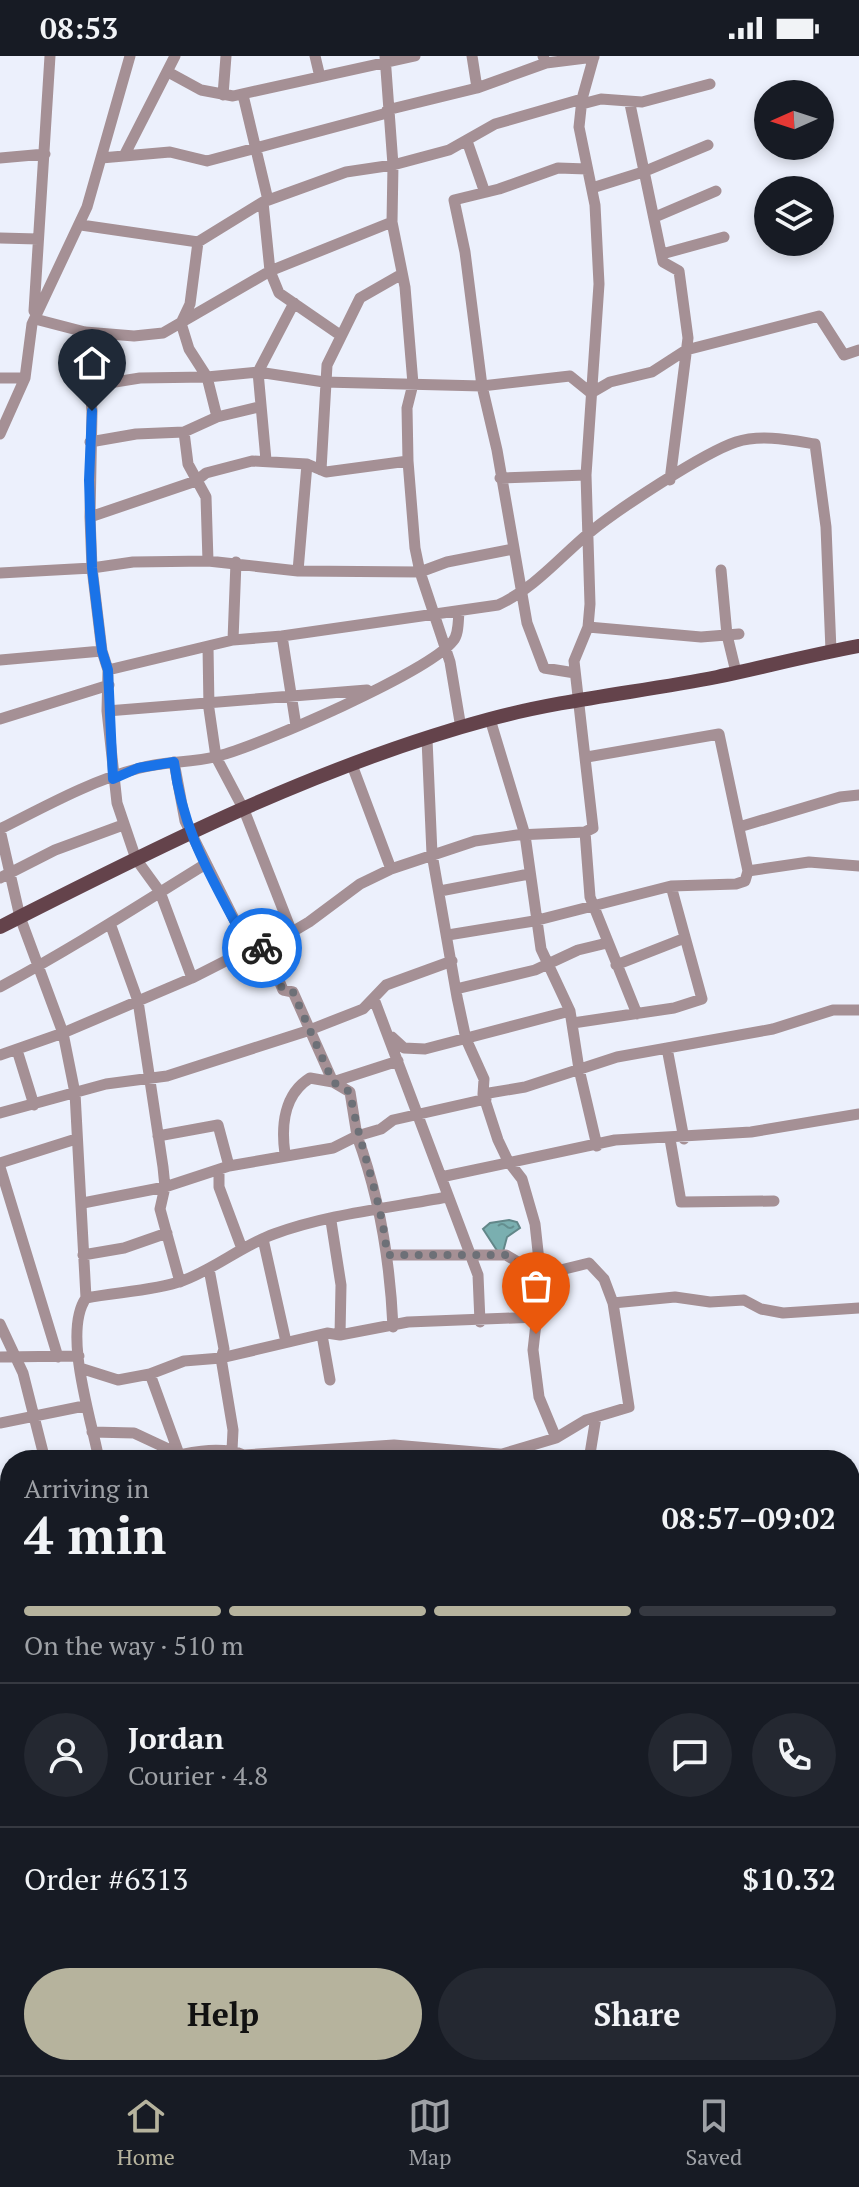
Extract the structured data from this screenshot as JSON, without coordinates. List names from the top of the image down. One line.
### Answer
{"north":"left","page":{"status":"08:53","heading":["4 min","Arriving in","08:57–09:02"],"panel":["Jordan","Courier · 4.8","Order #6313","$10.32"],"bar":"On the way · 510 m","buttons":["Help","Share"],"tabs":["Home","Map","Saved"]}}
